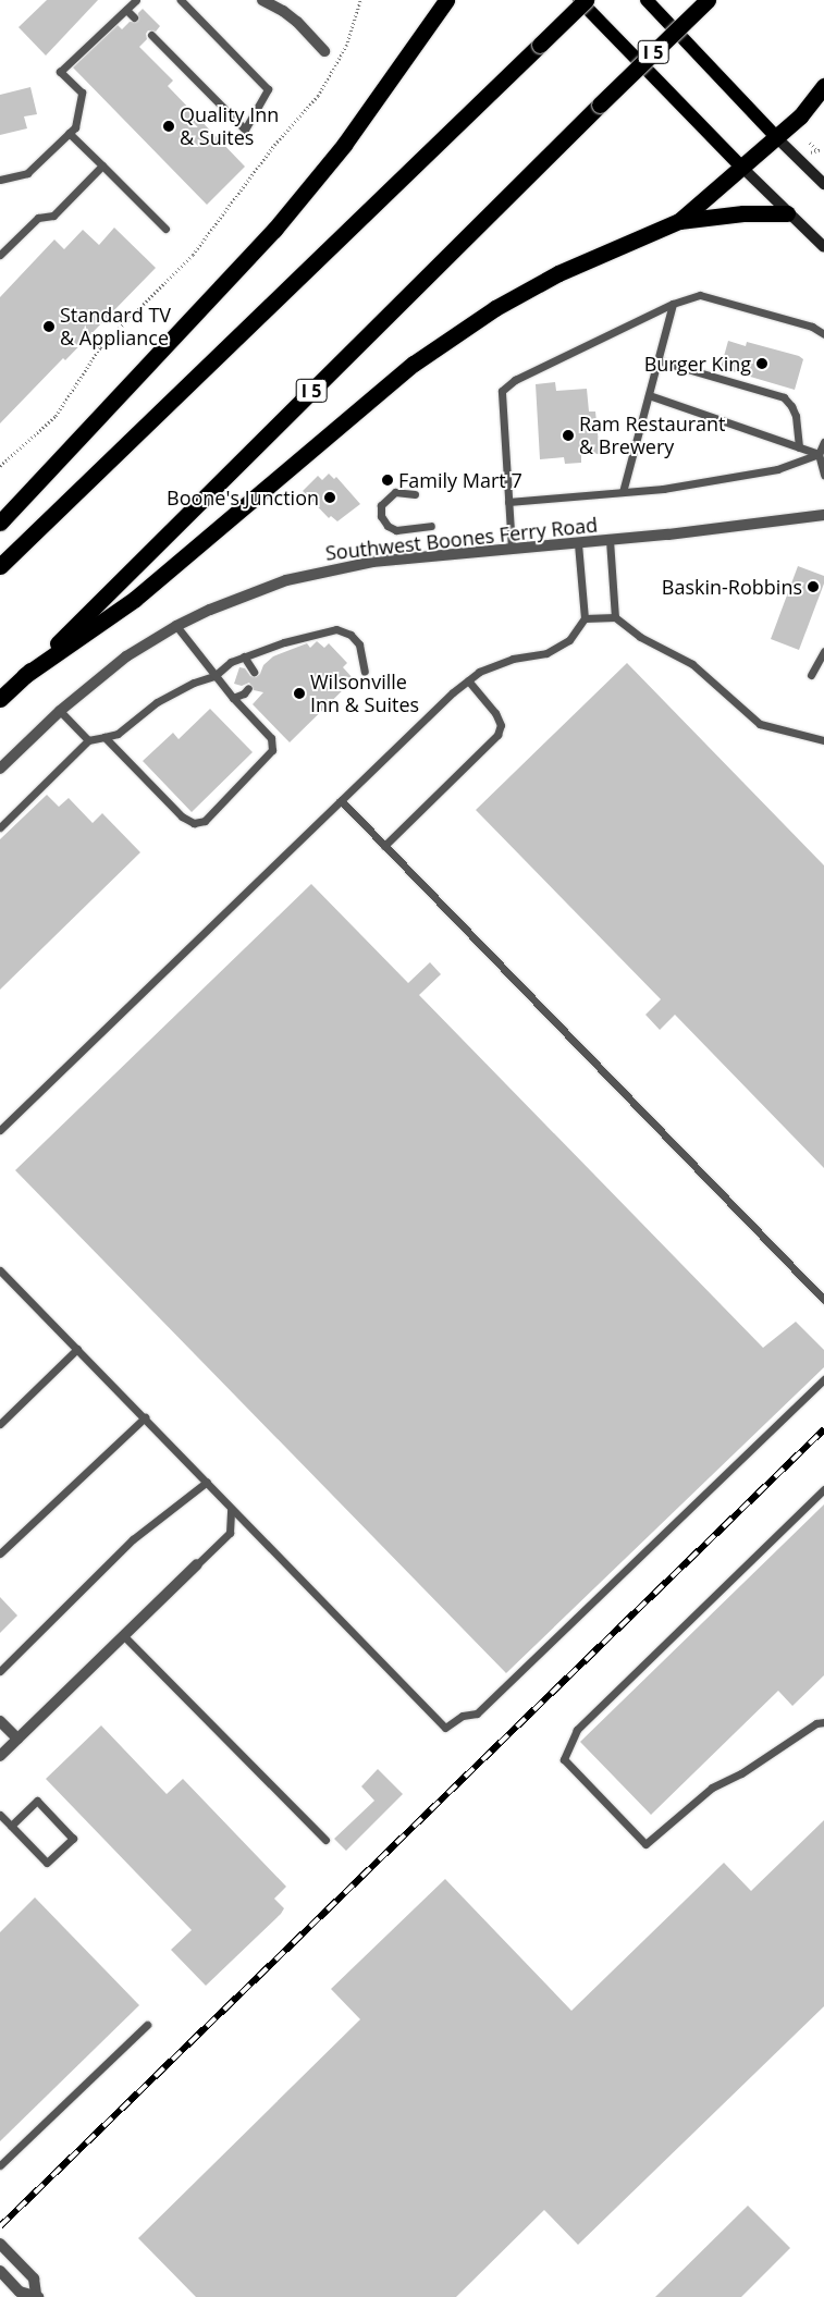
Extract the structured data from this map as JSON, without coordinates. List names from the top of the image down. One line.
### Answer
{"streets":{"highway":["I 5"],"street":["Southwest Boones Ferry Road"]},"places":["Quality Inn & Suites","Standard TV & Appliance","Burger King","Ram Restaurant & Brewery","Family Mart 7","Boone's Junction","Baskin-Robbins","Wilsonville Inn & Suites"]}
